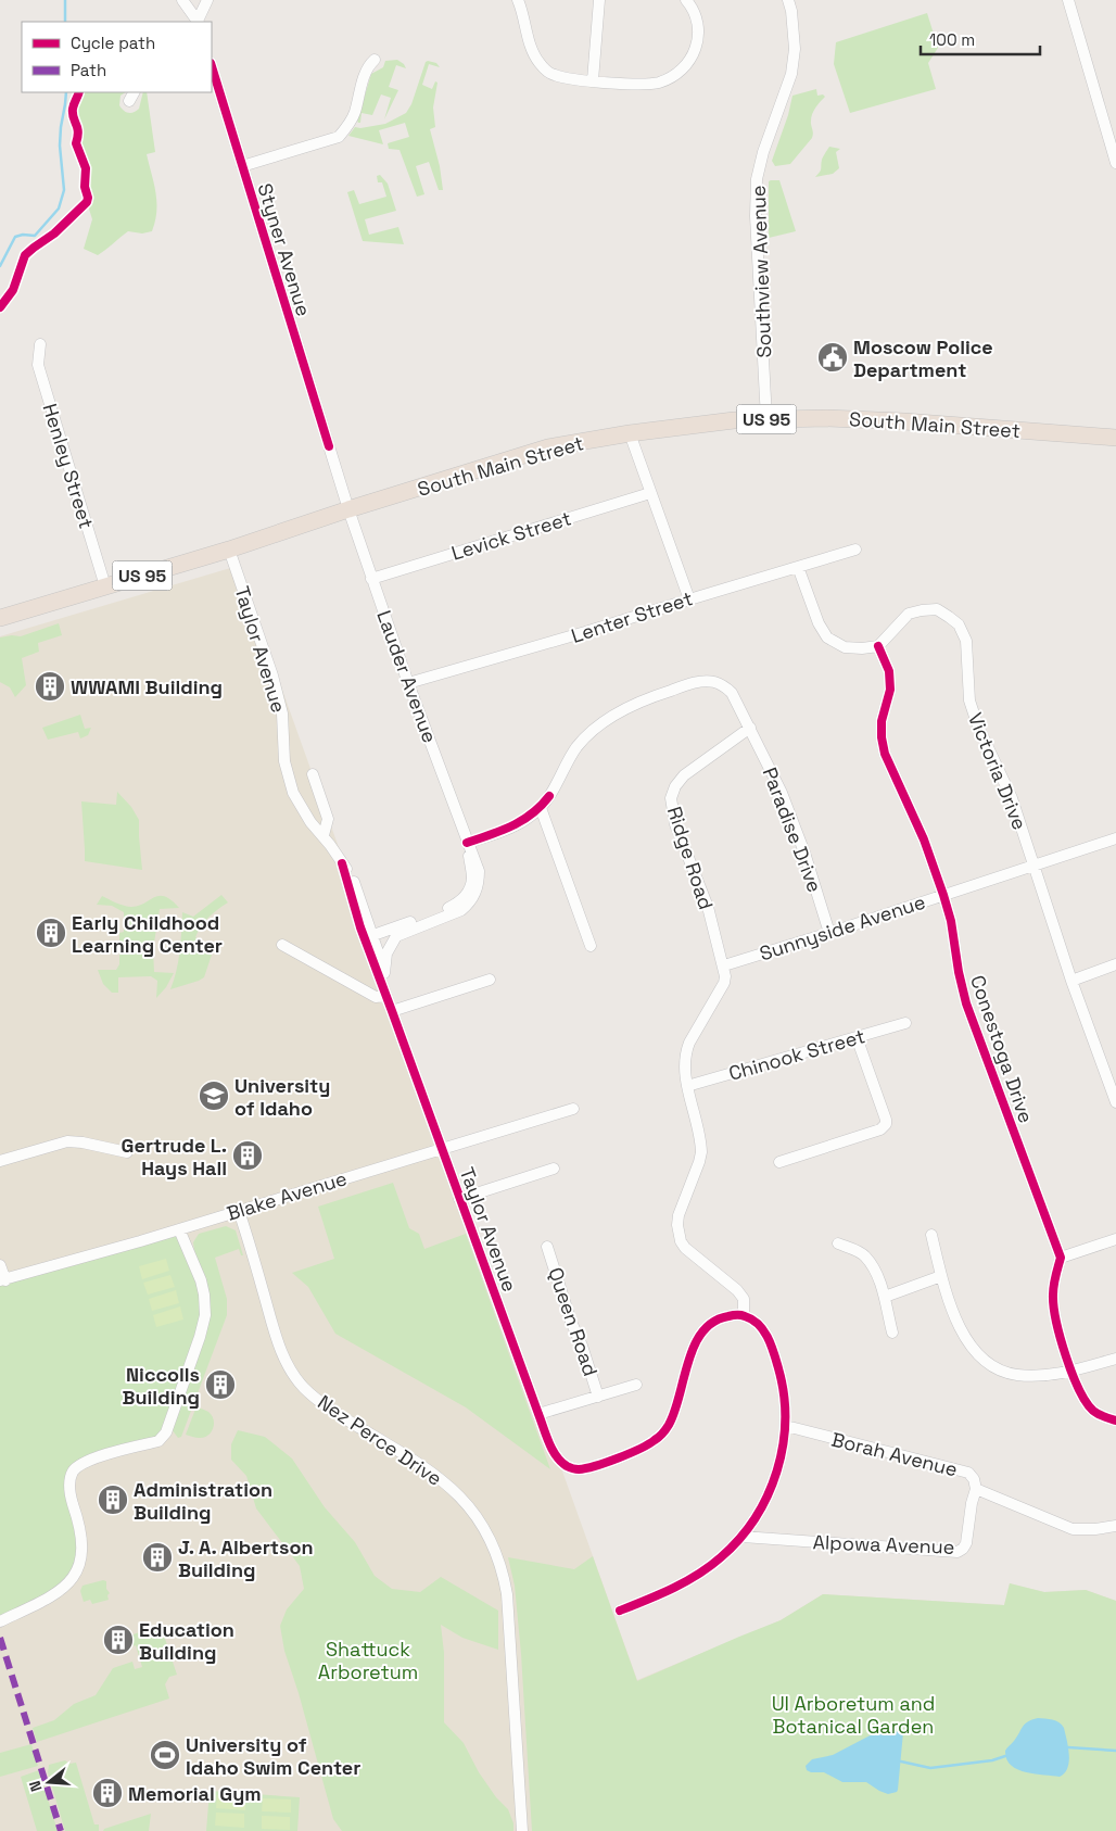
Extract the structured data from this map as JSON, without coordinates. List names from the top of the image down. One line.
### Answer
{"streets":{"highway":["US 95","South Main Street"],"street":["Styner Avenue","Southview Avenue","Henley Street","Levick Street","Lenter Street","Taylor Avenue","Lauder Avenue","Victoria Drive","Paradise Drive","Ridge Road","Sunnyside Avenue","Conestoga Drive","Chinook Street","Blake Avenue","Queen Road","Nez Perce Drive","Borah Avenue","Alpowa Avenue"]},"crossings":[["Styner Avenue","South Main Street"],["Styner Avenue","Lauder Avenue"],["Southview Avenue","South Main Street"],["South Main Street","Henley Street"],["South Main Street","Taylor Avenue"],["South Main Street","Lauder Avenue"],["Levick Street","Lauder Avenue"],["Lenter Street","Lauder Avenue"],["Taylor Avenue","Lauder Avenue"],["Taylor Avenue","Ridge Road"],["Taylor Avenue","Blake Avenue"],["Victoria Drive","Sunnyside Avenue"],["Victoria Drive","Conestoga Drive"],["Paradise Drive","Ridge Road"],["Paradise Drive","Sunnyside Avenue"],["Ridge Road","Sunnyside Avenue"],["Ridge Road","Chinook Street"],["Sunnyside Avenue","Conestoga Drive"],["Blake Avenue","Nez Perce Drive"],["Borah Avenue","Alpowa Avenue"]],"parks":["Shattuck Arboretum","UI Arboretum and Botanical Garden"],"places":{"public building":["Moscow Police Department"],"building":["WWAMI Building","Early Childhood Learning Center","Gertrude L. Hays Hall","Niccolls Building","Administration Building","J. A. Albertson Building","Education Building","Memorial Gym"],"school or university":["University of Idaho"],"sports":["University of Idaho Swim Center"]},"legend":["Cycle path","Path"],"scale_bar":"100 m","north":"left"}
